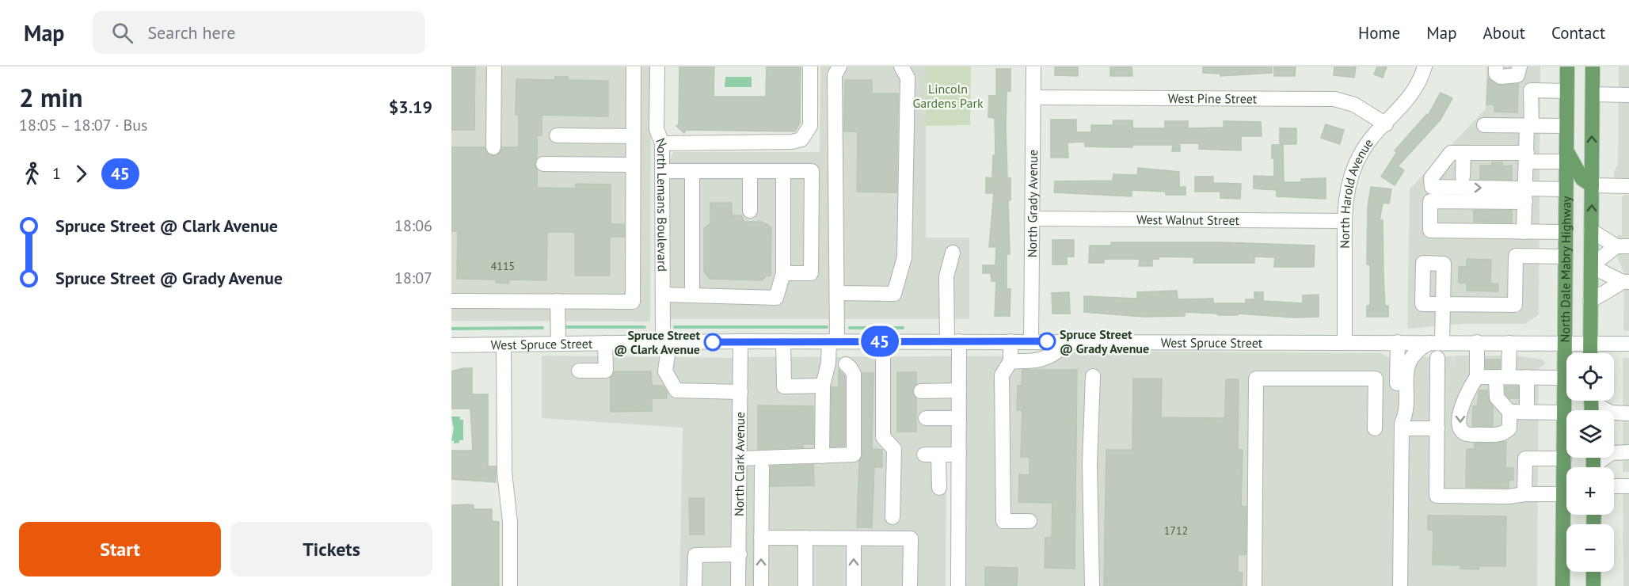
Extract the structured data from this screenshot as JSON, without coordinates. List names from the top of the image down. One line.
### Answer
{"streets":{"main road":["North Dale Mabry Highway"],"street":["West Pine Street","North Harold Avenue","North Grady Avenue","North Lemans Boulevard","West Walnut Street","West Spruce Street","North Clark Avenue"]},"crossings":[["West Pine Street","North Harold Avenue"],["West Pine Street","North Grady Avenue"],["North Harold Avenue","West Walnut Street"],["North Harold Avenue","West Spruce Street"],["North Grady Avenue","West Walnut Street"],["North Grady Avenue","West Spruce Street"],["North Lemans Boulevard","West Spruce Street"],["North Lemans Boulevard","North Clark Avenue"],["North Dale Mabry Highway","West Spruce Street"],["West Spruce Street","North Clark Avenue"]],"parks":["Lincoln Gardens Park"],"places":["Spruce Street @ Grady Avenue","Spruce Street @ Clark Avenue"],"lines":["bus line 45"],"house_numbers":["4115","1712"],"page":{"header":"Map","search":"Search here","nav":["Home","Map","About","Contact"],"heading":["2 min","18:05 – 18:07 · Bus","$3.19"],"on_map":"45","legs":["1","45"],"list":[{"name":"Spruce Street @ Clark Avenue","value":"18:06"},{"name":"Spruce Street @ Grady Avenue","value":"18:07"}],"map_buttons":["+","−"],"buttons":["Start","Tickets"]}}
